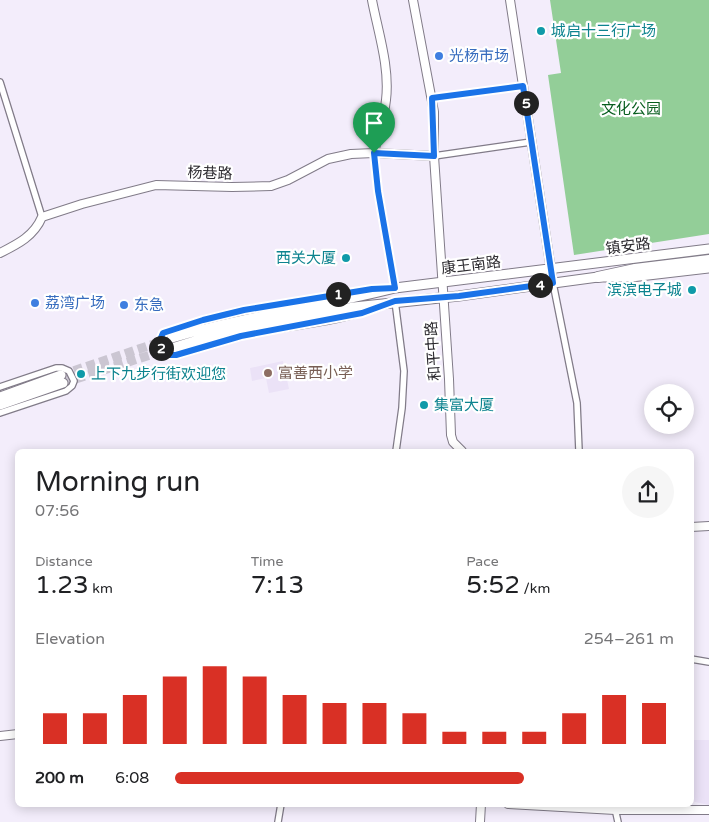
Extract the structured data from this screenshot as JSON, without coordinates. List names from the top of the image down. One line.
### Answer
{"streets":{"main road":["镇安路","康王南路"],"street":["杨巷路","和平中路"]},"crossings":[["杨巷路","和平中路"],["镇安路","康王南路"],["康王南路","和平中路"]],"parks":["文化公园"],"places":["城启十三行广场","光杨市场","西关大厦","滨滨电子城","荔湾广场","东急","富善西小学","上下九步行街欢迎您","集富大厦"],"page":{"pins":["5","4","1","2"],"heading":["Morning run","07:56"],"stats":[["Distance","1.23 km"],["Time","7:13"],["Pace","5:52 /km"]],"chart":["Elevation","254–261 m"],"list":[{"name":"200 m","note":"6:08"}]}}
